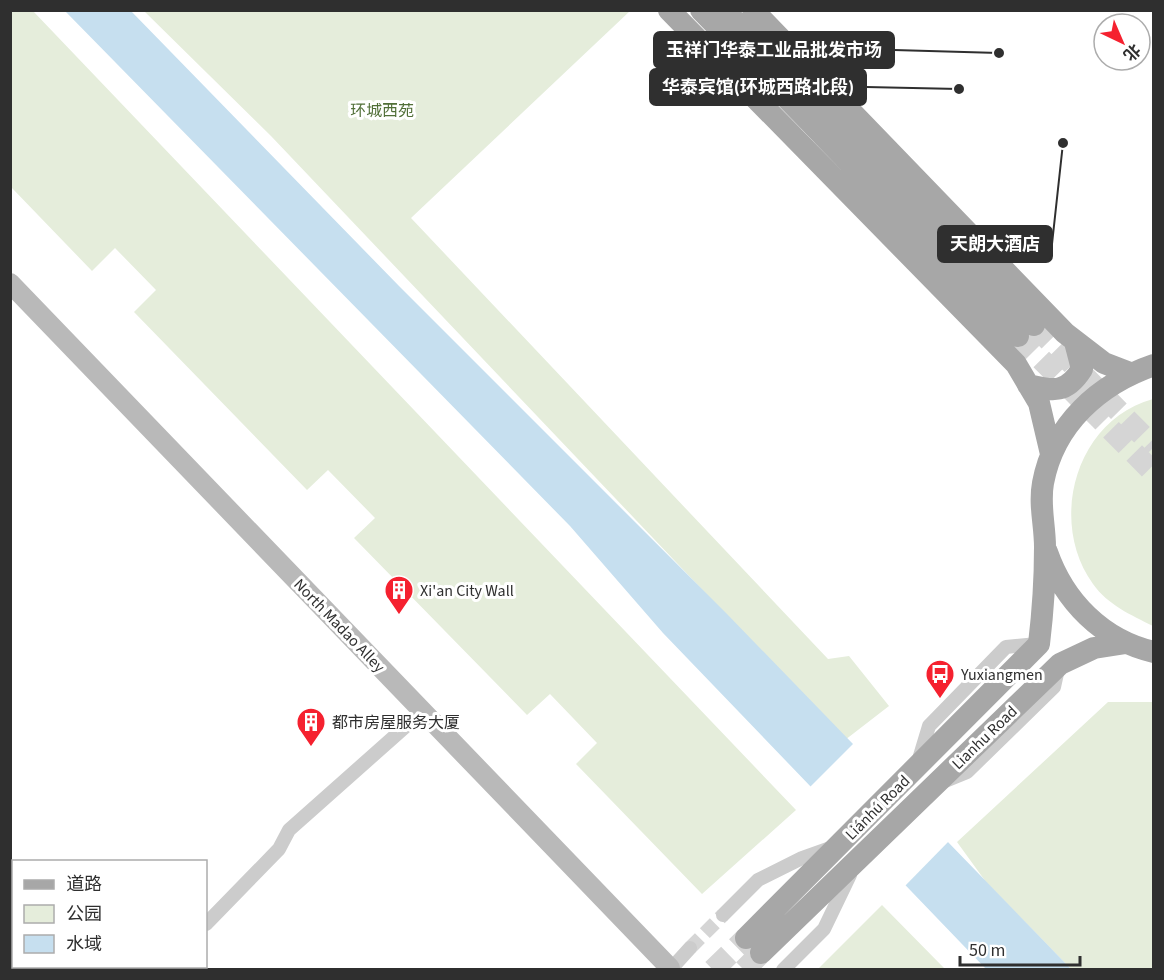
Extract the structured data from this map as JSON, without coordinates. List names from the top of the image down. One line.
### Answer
{"streets":{"main road":["Lianhu Road","Liánhú Road"],"street":["North Madao Alley"]},"crossings":[["Lianhu Road","Liánhú Road"]],"parks":["环城西苑"],"places":{"other":["玉祥门华泰工业品批发市场","华泰宾馆(环城西路北段)","天朗大酒店"],"building":["Xi'an City Wall","都市房屋服务大厦"],"bus stop":["Yuxiangmen"]},"legend":["道路","公园","水域"],"scale_bar":"50 m","north":"bottom right"}
